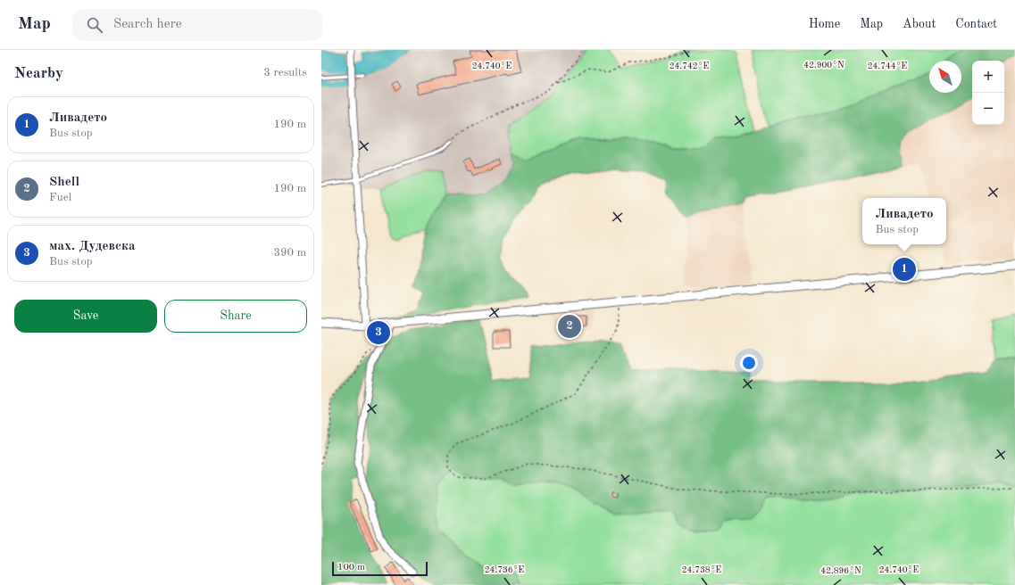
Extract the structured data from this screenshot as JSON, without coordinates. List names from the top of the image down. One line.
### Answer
{"scale_bar":"100 m","north":"top left","page":{"header":"Map","search":"Search here","nav":["Home","Map","About","Contact"],"heading":["Nearby","3 results"],"map_buttons":["+","−"],"list":[{"mark":"1","name":"Ливадето","note":"Bus stop","value":"190 m"},{"mark":"2","name":"Shell","note":"Fuel","value":"190 m"},{"mark":"3","name":"мах. Дудевска","note":"Bus stop","value":"390 m"}],"popup":["Ливадето","Bus stop"],"pins":["1","2","3"],"buttons":["Save","Share"],"scale":"100 m"},"coordinates":["42.900°N","24.740°E","24.744°E","24.742°E","24.736°E","24.738°E","42.896°N"]}
